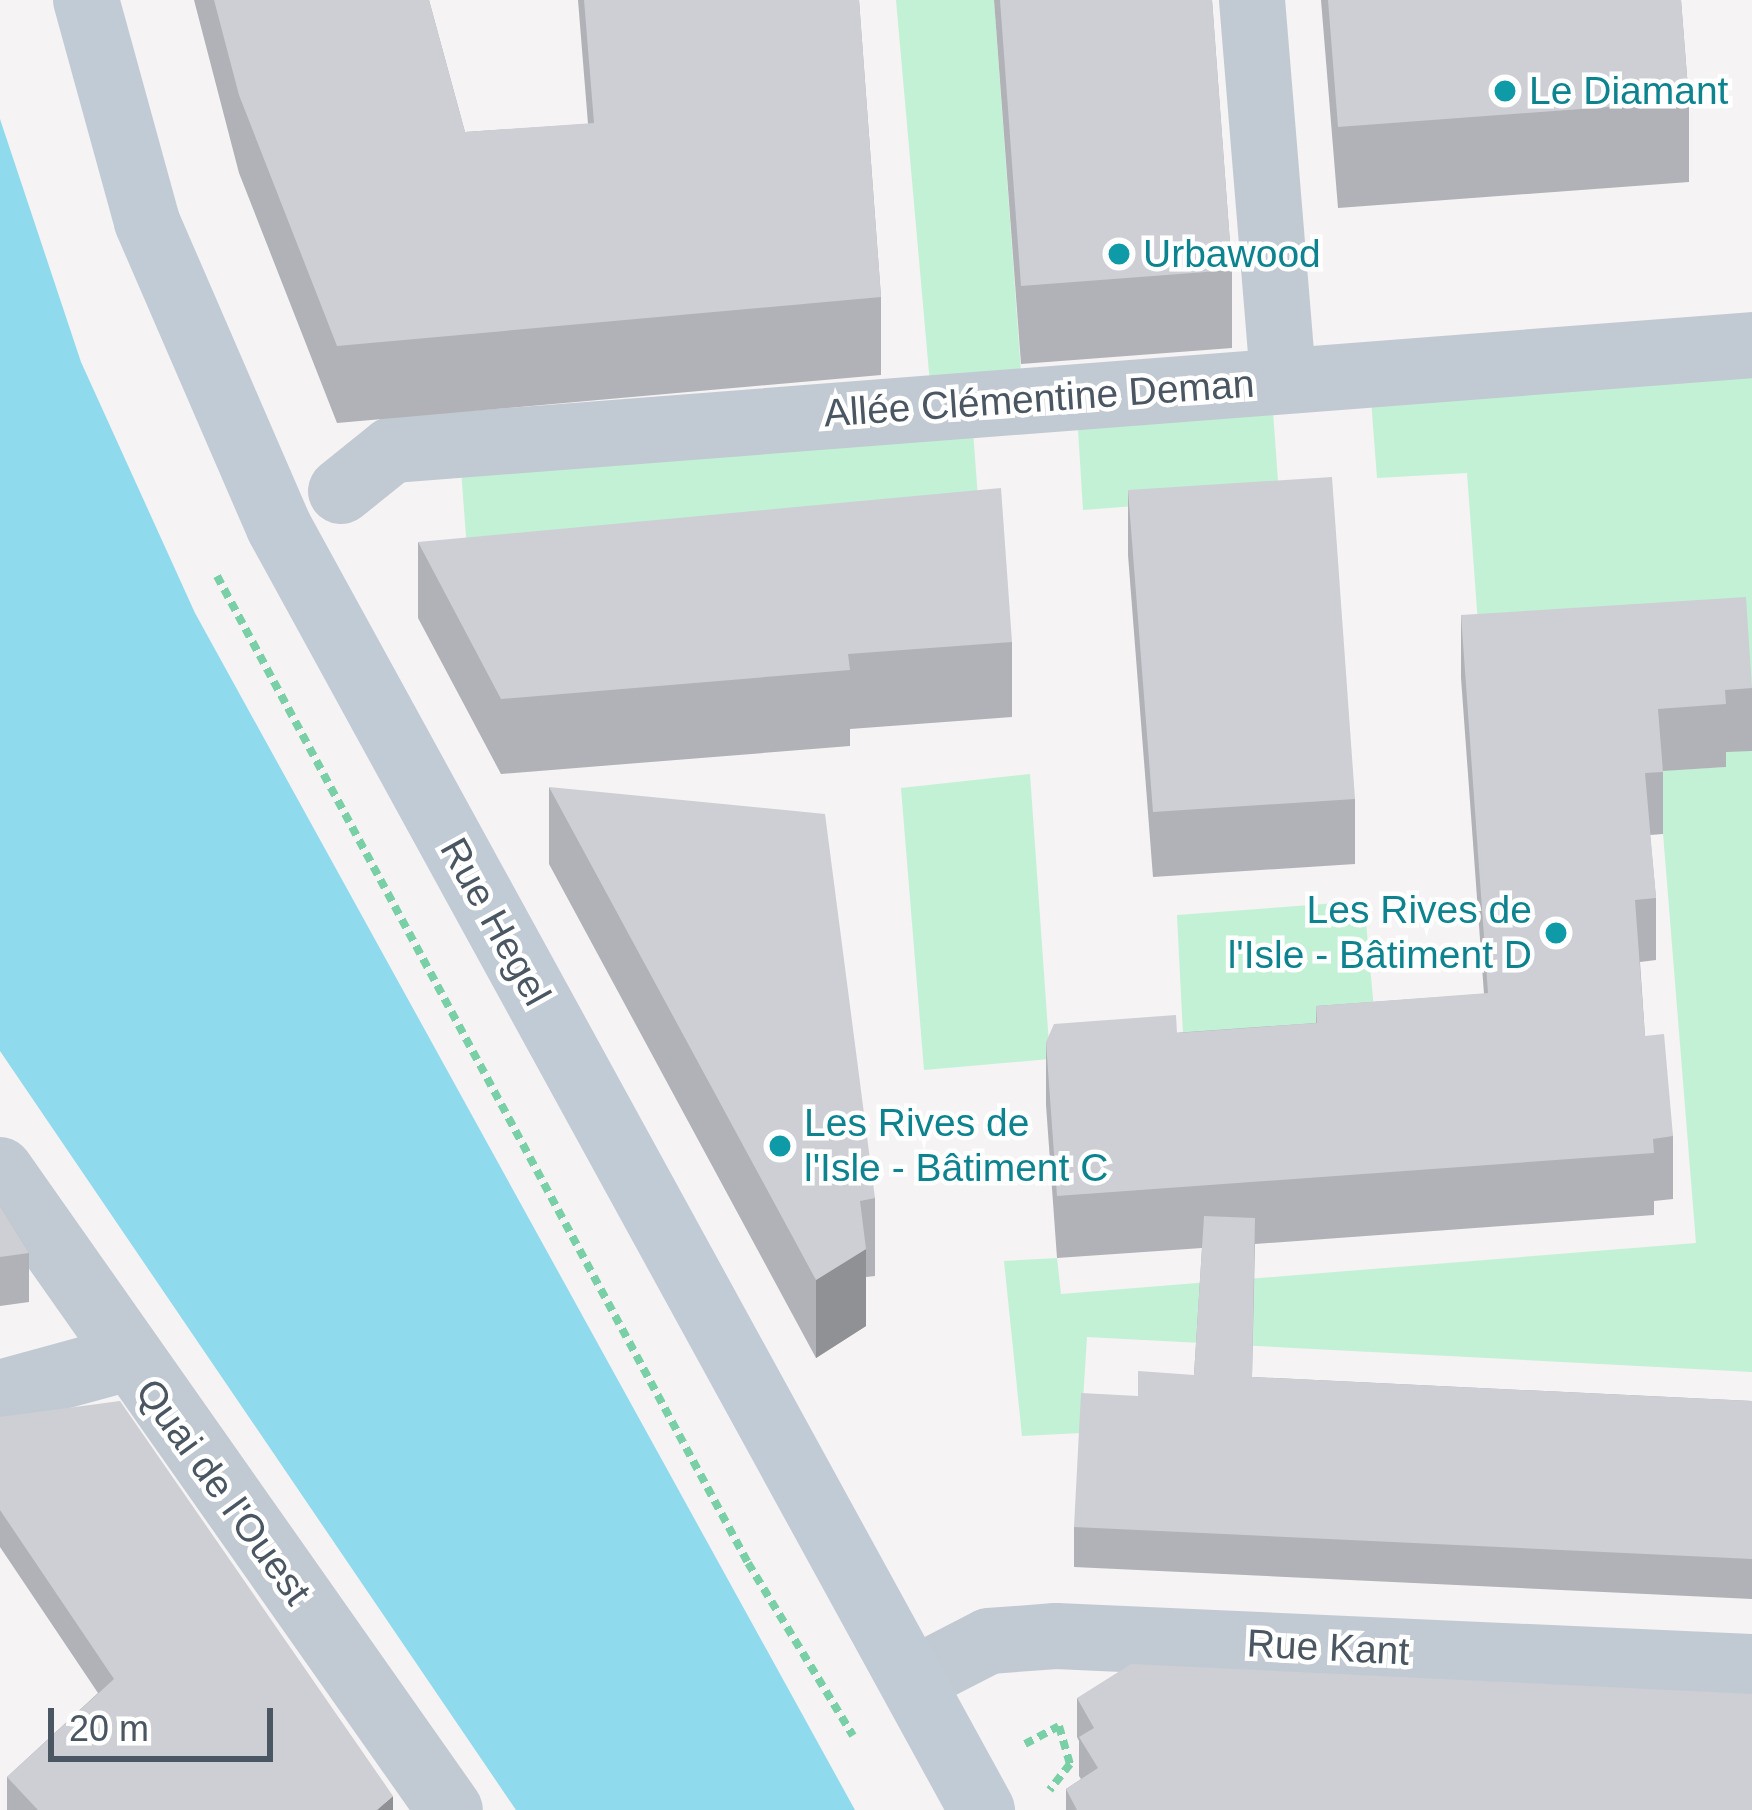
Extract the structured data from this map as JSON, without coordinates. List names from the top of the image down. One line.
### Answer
{"streets":{"street":["Allée Clémentine Deman","Rue Hegel","Quai de l'Ouest","Rue Kant"]},"crossings":[["Rue Hegel","Rue Kant"]],"places":["Le Diamant","Urbawood","Les Rives de l'Isle - Bâtiment D","Les Rives de l'Isle - Bâtiment C"],"scale_bar":"20 m"}
